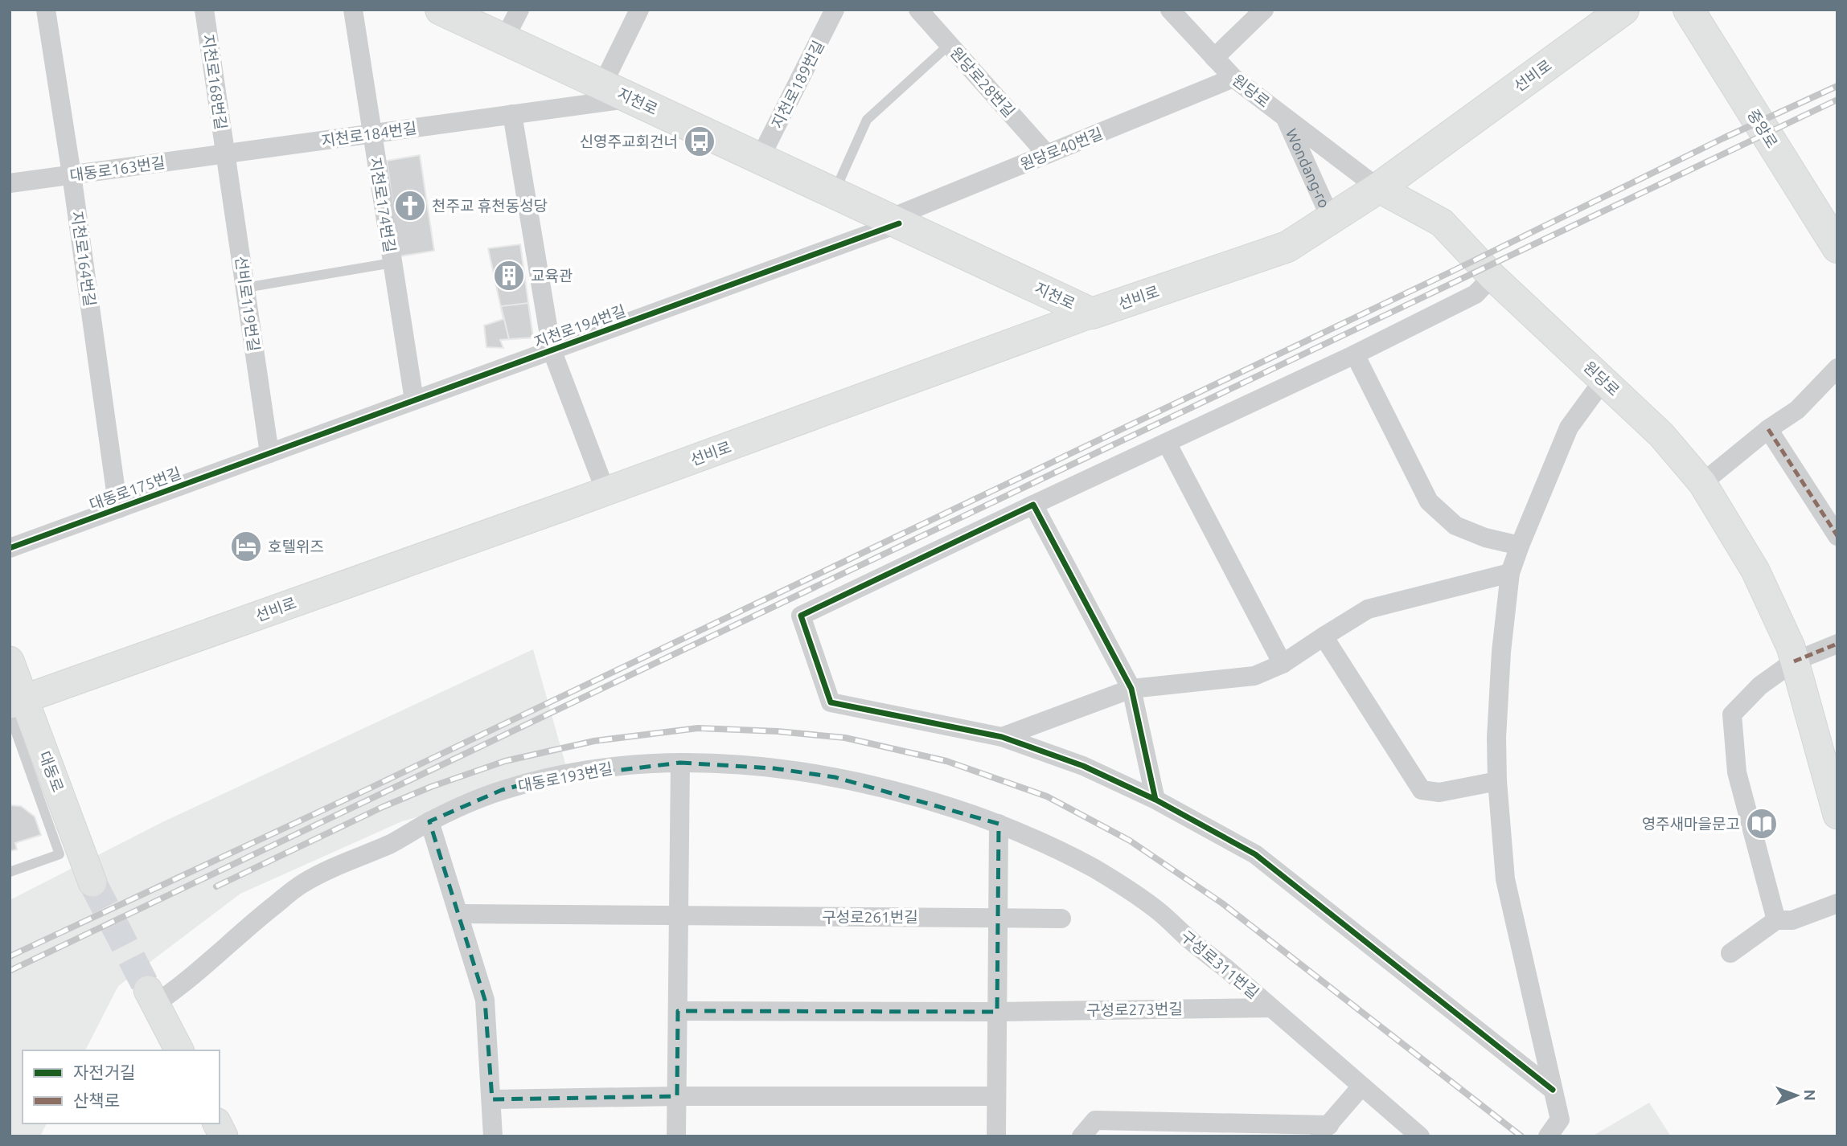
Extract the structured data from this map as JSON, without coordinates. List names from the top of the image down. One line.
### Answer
{"streets":{"main road":["선비로","원당로","지천로","중앙로","대동로"],"street":["지천로168번길","원당로28번길","지천로189번길","지천로184번길","원당로40번길","Wondang-ro","대동로163번길","지천로174번길","지천로164번길","선비로119번길","지천로194번길","대동로175번길","대동로193번길","구성로261번길","구성로311번길","구성로273번길"]},"crossings":[["선비로","원당로"],["선비로","지천로"],["선비로","Wondang-ro"],["선비로","대동로"],["지천로168번길","지천로184번길"],["지천로168번길","대동로163번길"],["지천로168번길","선비로119번길"],["원당로28번길","원당로40번길"],["지천로189번길","지천로"],["원당로","원당로40번길"],["원당로","Wondang-ro"],["지천로","지천로184번길"],["지천로","원당로40번길"],["지천로","지천로194번길"],["지천로184번길","대동로163번길"],["지천로184번길","지천로174번길"],["지천로184번길","선비로119번길"],["원당로40번길","지천로194번길"],["대동로163번길","지천로164번길"],["대동로163번길","선비로119번길"],["지천로174번길","지천로194번길"],["지천로164번길","대동로175번길"],["선비로119번길","지천로194번길"],["선비로119번길","대동로175번길"],["지천로194번길","대동로175번길"],["대동로193번길","구성로311번길"],["구성로311번길","구성로273번길"]],"places":{"bus stop":["신영주교회건너"],"church":["천주교 휴천동성당"],"building":["교육관"],"hotel":["호텔위즈"],"library":["영주새마을문고"]},"legend":["자전거길","산책로"],"north":"right"}
